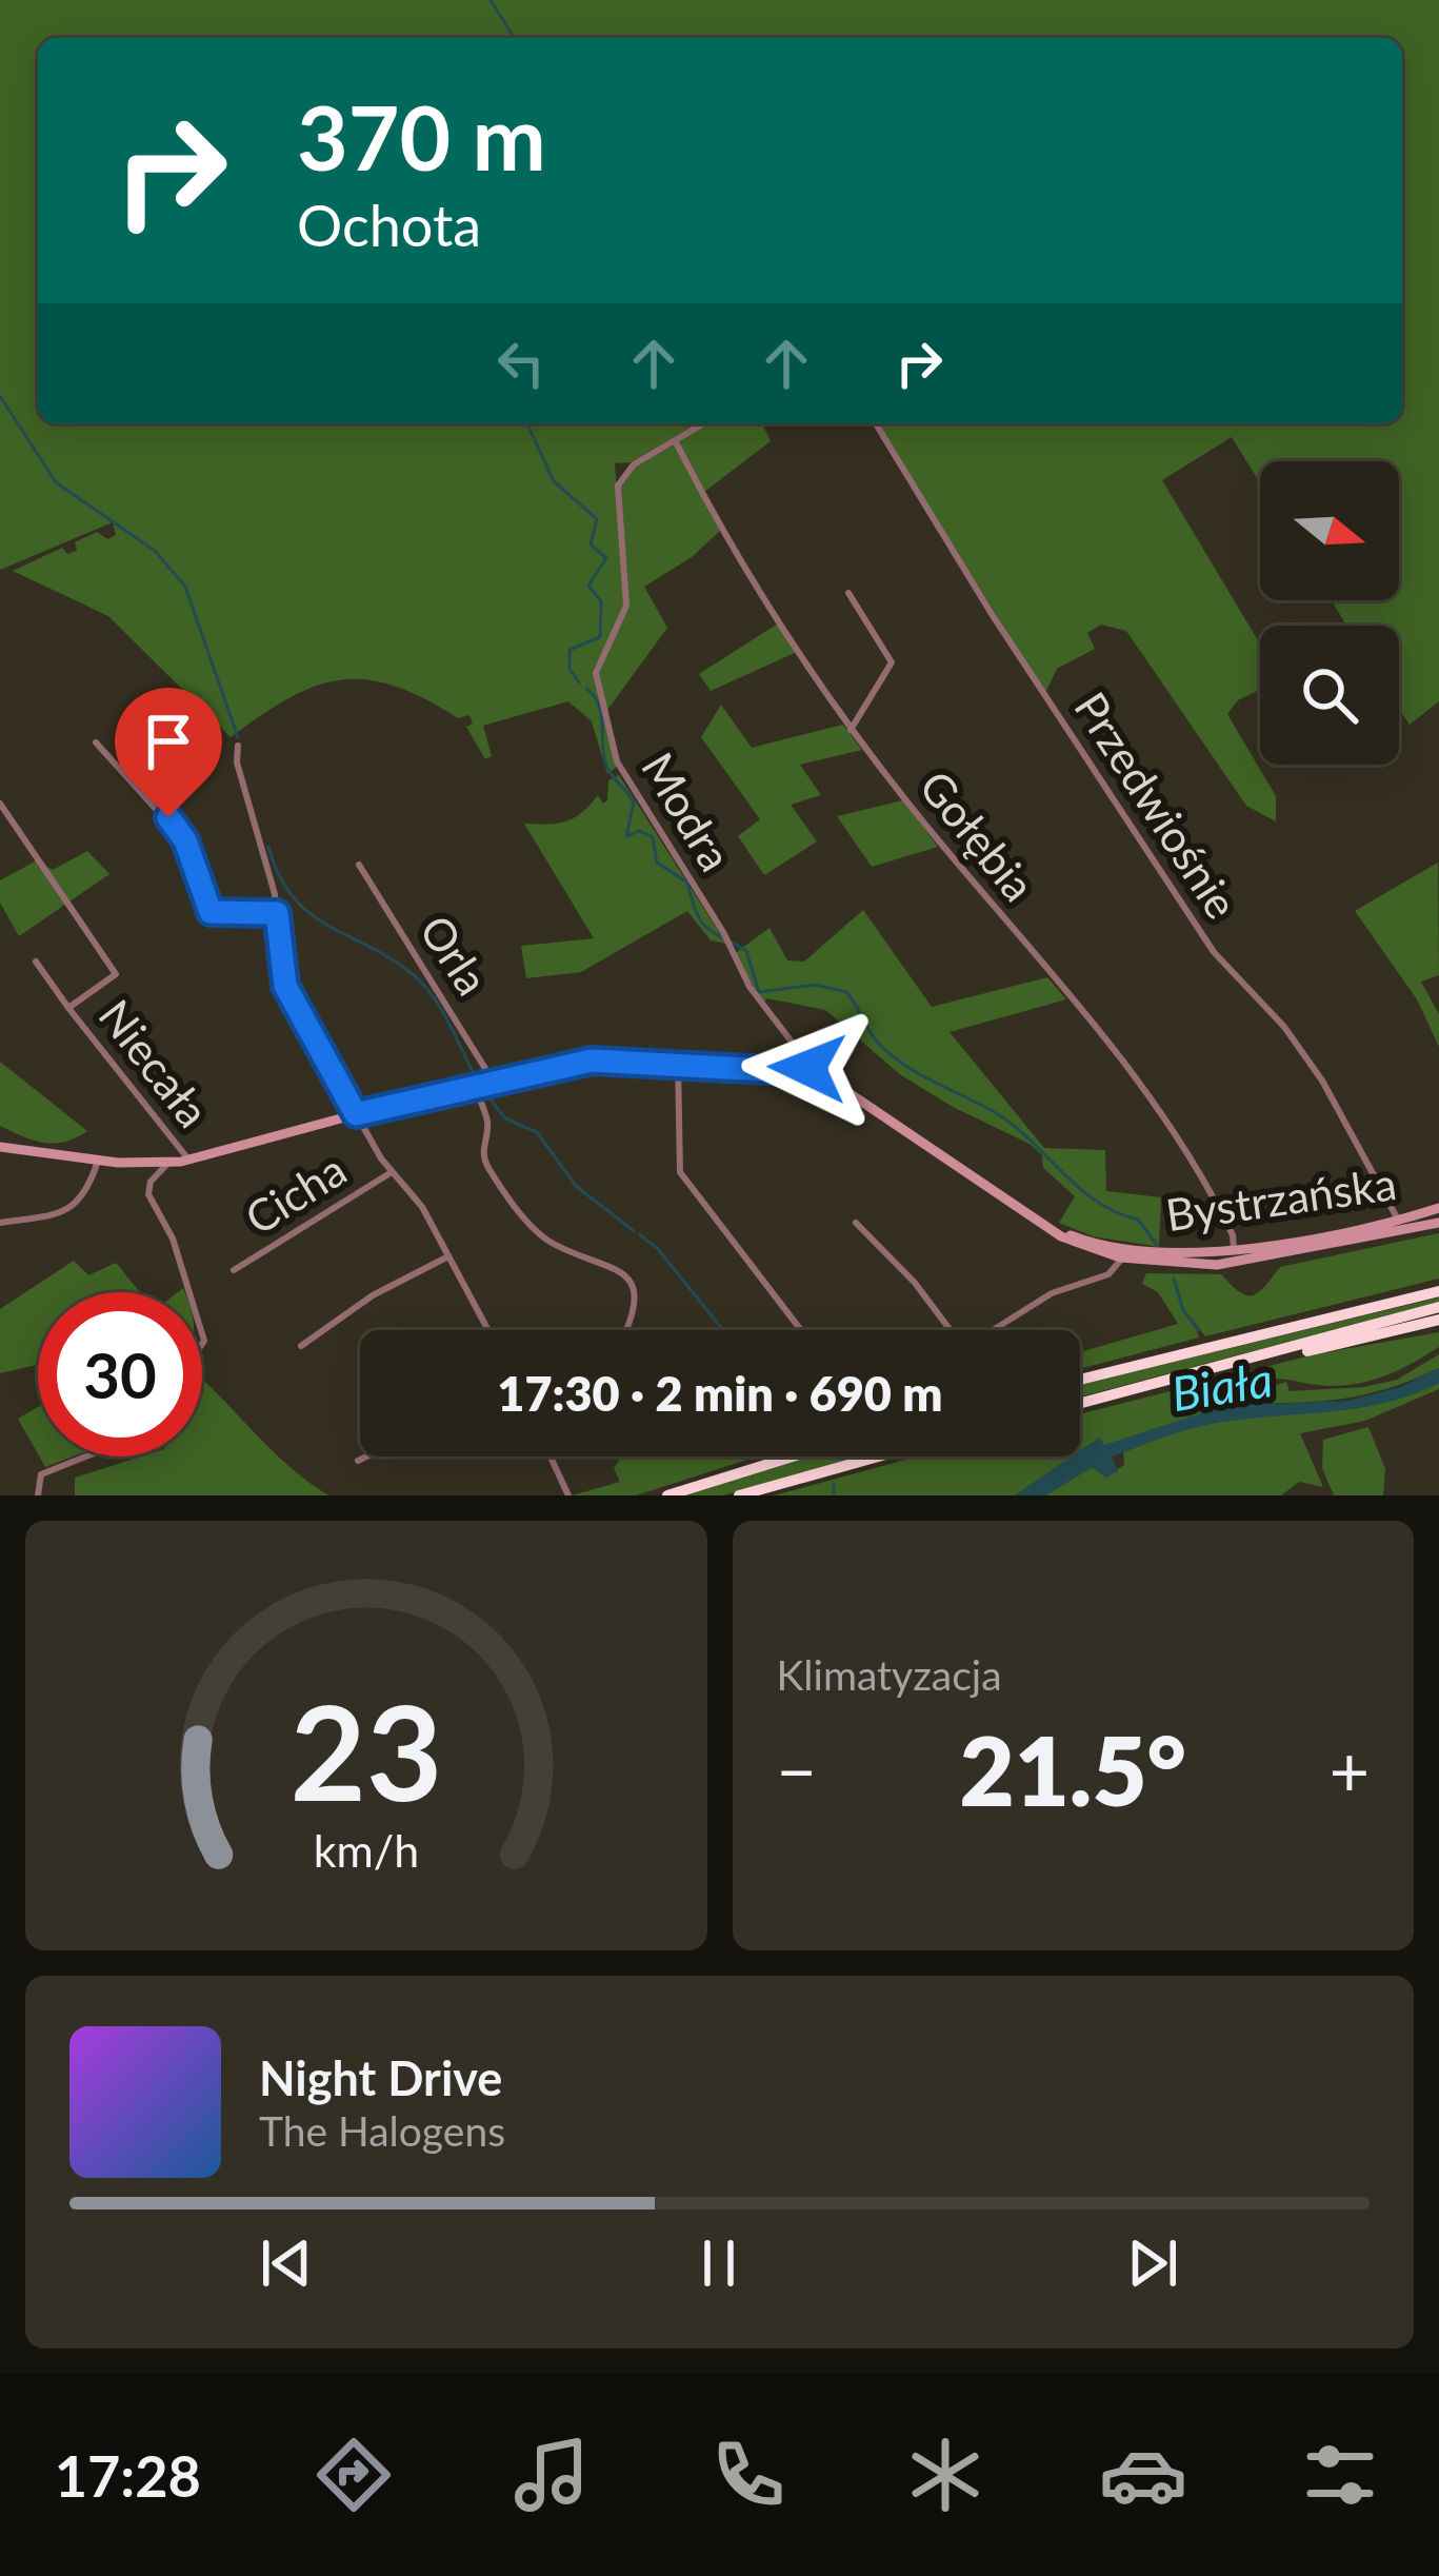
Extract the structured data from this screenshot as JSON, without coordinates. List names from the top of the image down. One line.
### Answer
{"streets":{"main road":["Bystrzańska"],"street":["Przedwiośnie","Modra","Gołębia","Orla","Niecała","Cicha"]},"crossings":[["Przedwiośnie","Bystrzańska"],["Modra","Gołębia"],["Modra","Bystrzańska"],["Gołębia","Bystrzańska"],["Orla","Bystrzańska"],["Niecała","Bystrzańska"]],"water":["Biała"],"north":"right","page":{"turn":["370 m","Ochota"],"limit":"30","trip":"17:30 · 2 min · 690 m","tile":"Klimatyzacja","heat":["−","21.5°","+"],"song":["Night Drive","The Halogens"],"tabs":"17:28","gauge":["23","km/h"]}}
